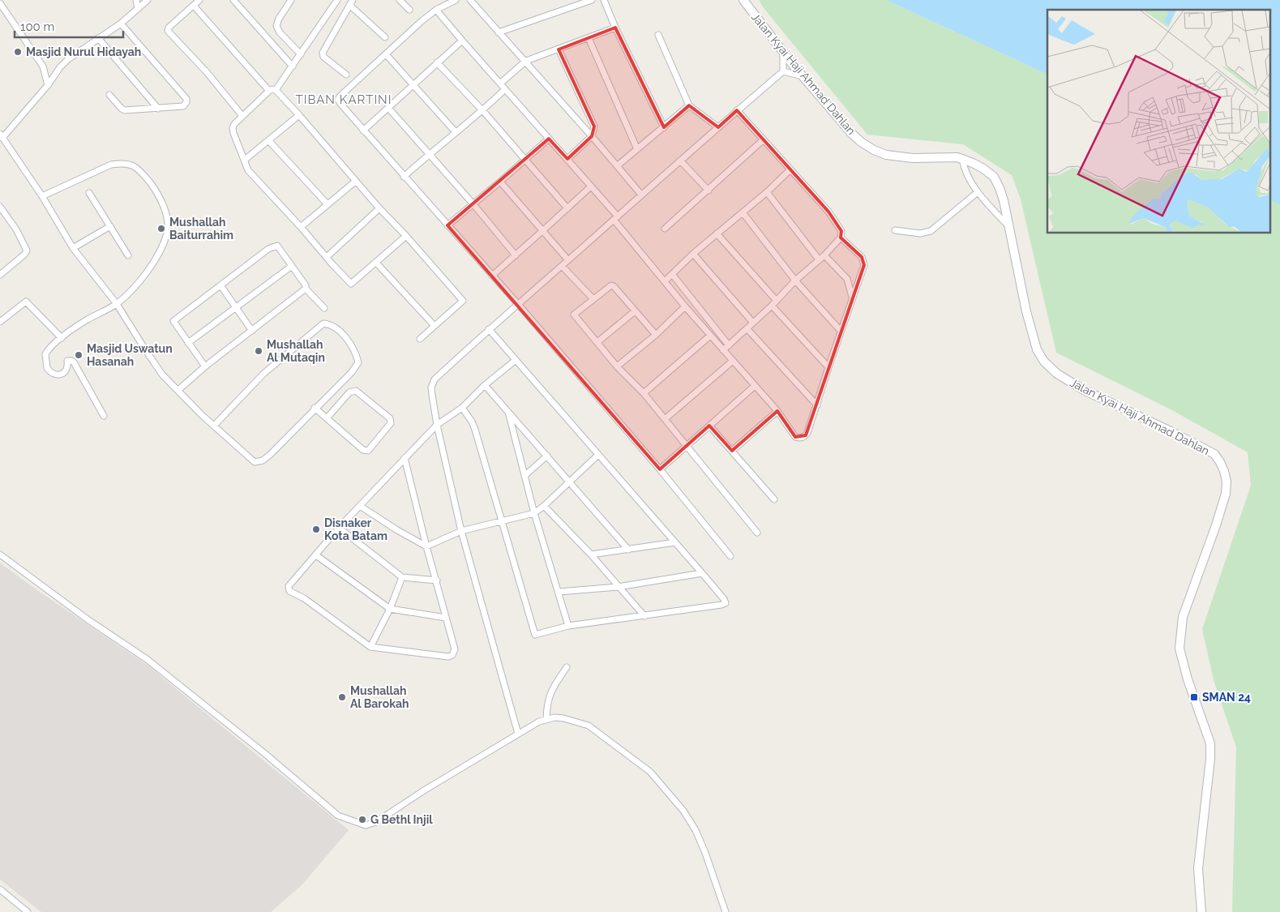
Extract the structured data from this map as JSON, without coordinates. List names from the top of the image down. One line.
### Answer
{"streets":{"main road":["Jalan Kyai Haji Ahmad Dahlan"]},"districts":["TIBAN KARTINI"],"places":{"other":["Masjid Nurul Hidayah","Mushallah Baiturrahim","Mushallah Al Mutaqin","Masjid Uswatun Hasanah","Disnaker Kota Batam","Mushallah Al Barokah","G Bethl Injil"],"transit":["SMAN 24"]},"scale_bar":"100 m"}
